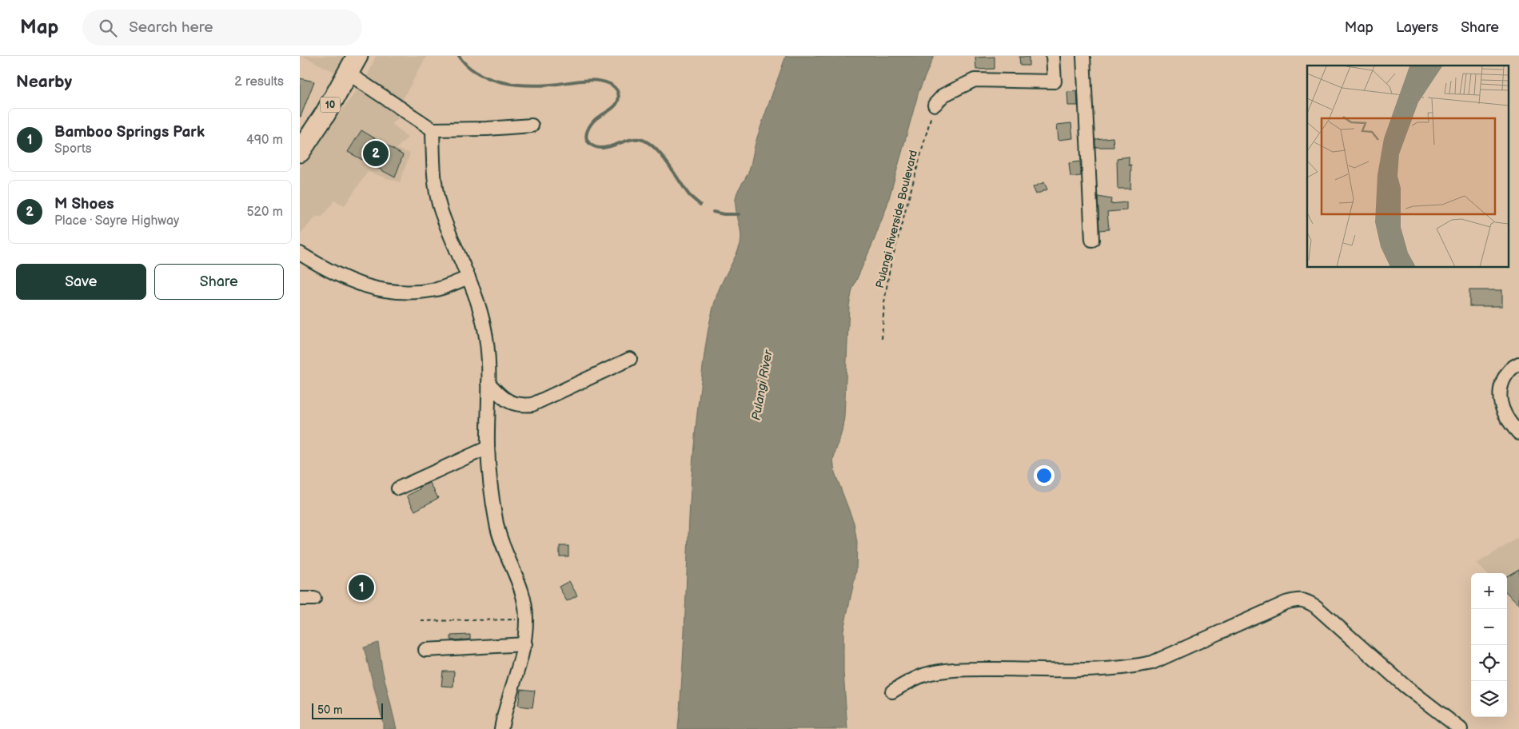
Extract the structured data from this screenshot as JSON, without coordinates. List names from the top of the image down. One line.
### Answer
{"streets":{"highway":["10"],"path":["Pulangi Riverside Boulevard"]},"water":["Pulangi River"],"scale_bar":"50 m","page":{"header":"Map","search":"Search here","nav":["Map","Layers","Share"],"heading":["Nearby","2 results"],"list":[{"mark":"1","name":"Bamboo Springs Park","note":"Sports","value":"490 m"},{"mark":"2","name":"M Shoes","note":"Place · Sayre Highway","value":"520 m"}],"pins":["2","1"],"buttons":["Save","Share"],"map_buttons":["+","−"],"scale":"50 m"}}
